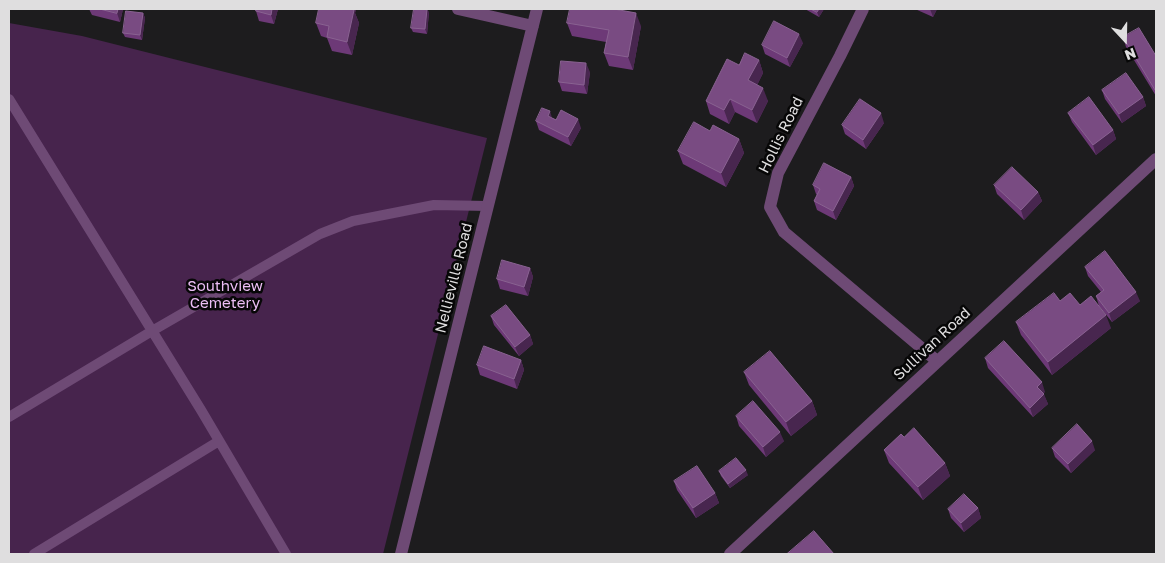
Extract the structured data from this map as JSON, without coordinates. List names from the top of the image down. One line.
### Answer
{"streets":{"street":["Hollis Road","Nellieville Road","Sullivan Road"]},"crossings":[["Hollis Road","Sullivan Road"]],"parks":["Southview Cemetery"],"north":"bottom"}
